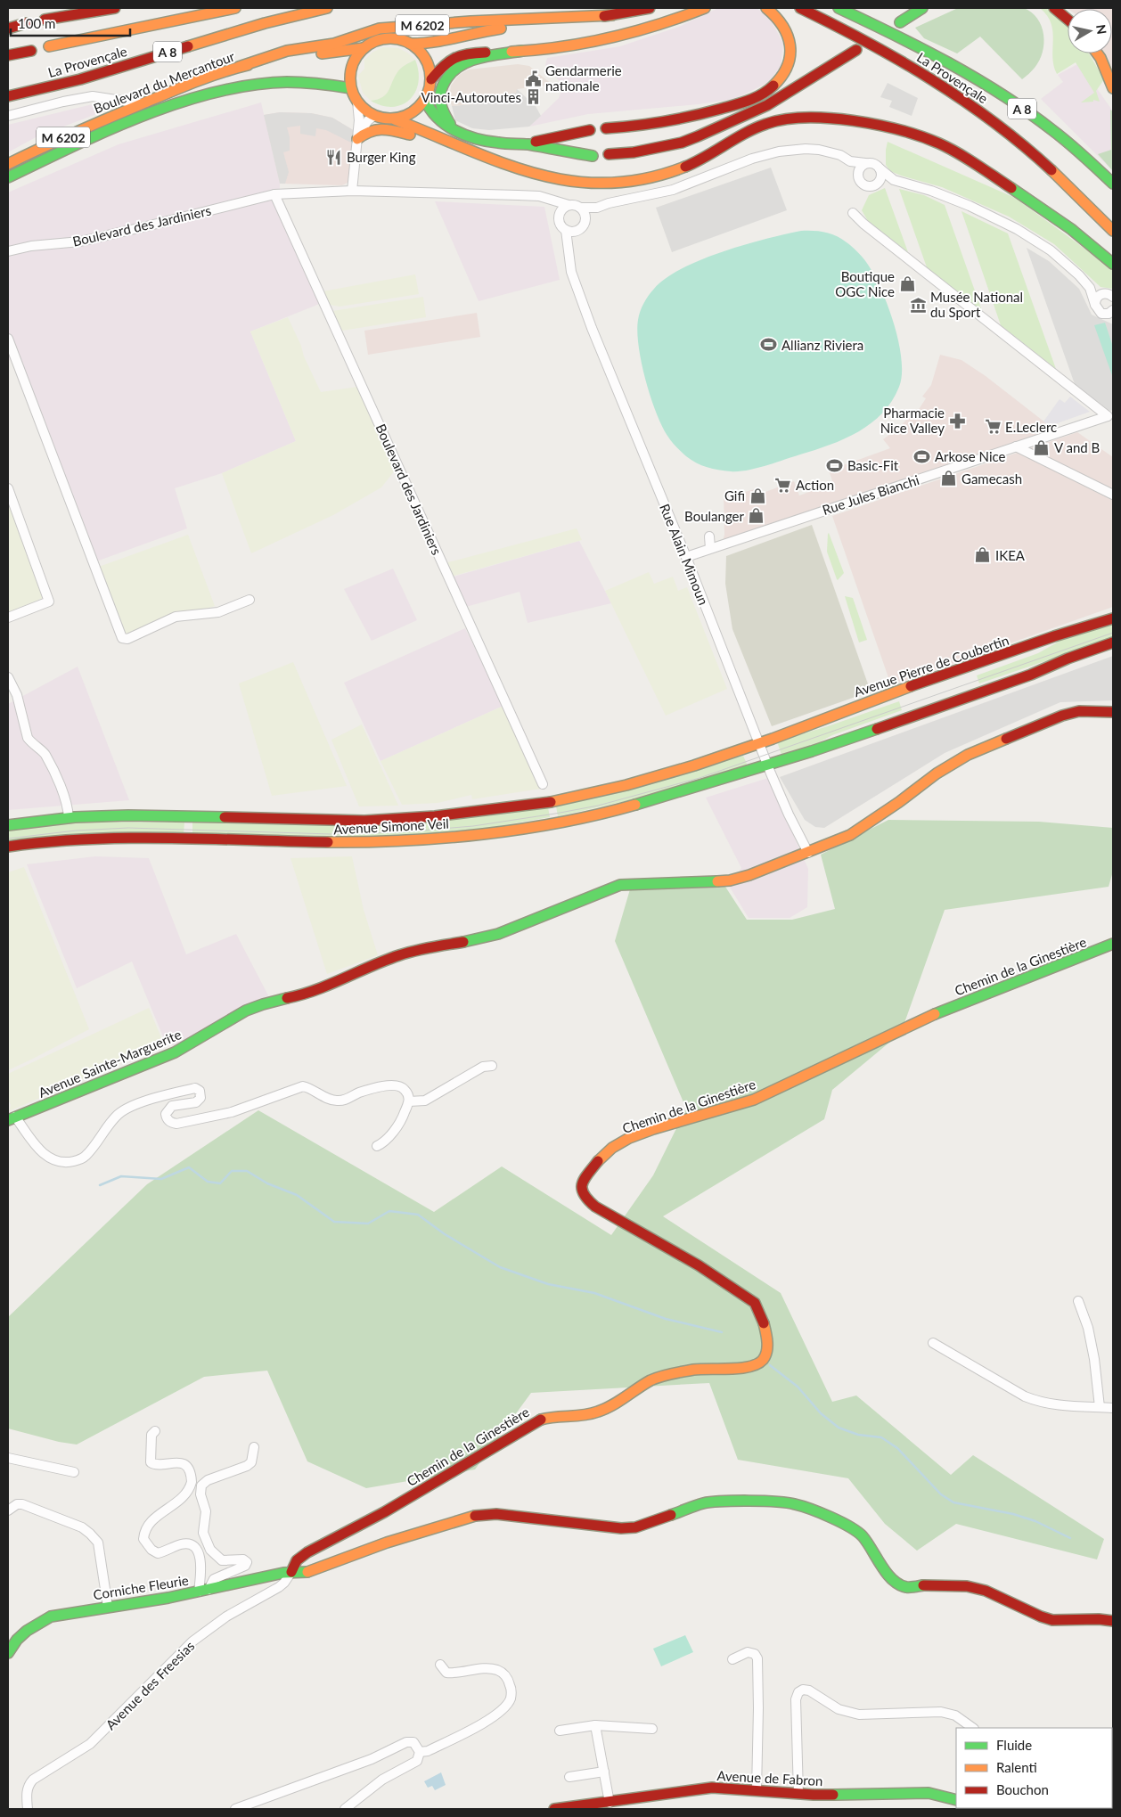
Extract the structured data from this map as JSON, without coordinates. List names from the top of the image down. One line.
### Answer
{"streets":{"main road":["M 6202","A 8","La Provençale","Boulevard du Mercantour","Avenue Pierre de Coubertin","Avenue Simone Veil","Chemin de la Ginestière","Avenue Sainte-Marguerite","Corniche Fleurie","Avenue de Fabron"],"street":["Boulevard des Jardiniers","Rue Jules Bianchi","Rue Alain Mimoun","Avenue des Freesias"]},"crossings":[["M 6202","Boulevard du Mercantour"],["Boulevard des Jardiniers","Rue Alain Mimoun"],["Rue Jules Bianchi","Rue Alain Mimoun"],["Rue Alain Mimoun","Avenue Pierre de Coubertin"],["Rue Alain Mimoun","Avenue Simone Veil"],["Rue Alain Mimoun","Avenue Sainte-Marguerite"],["Avenue Pierre de Coubertin","Avenue Simone Veil"],["Chemin de la Ginestière","Corniche Fleurie"],["Chemin de la Ginestière","Avenue des Freesias"],["Corniche Fleurie","Avenue des Freesias"]],"places":{"public building":["Gendarmerie nationale"],"building":["Vinci-Autoroutes"],"restaurant":["Burger King"],"shop":["Boutique OGC Nice","V and B","Gamecash","Gifi","Boulanger","IKEA"],"museum":["Musée National du Sport"],"sports":["Allianz Riviera","Arkose Nice","Basic-Fit"],"pharmacy":["Pharmacie Nice Valley"],"supermarket":["E.Leclerc","Action"]},"legend":["Fluide","Ralenti","Bouchon"],"scale_bar":"100 m","north":"right"}
